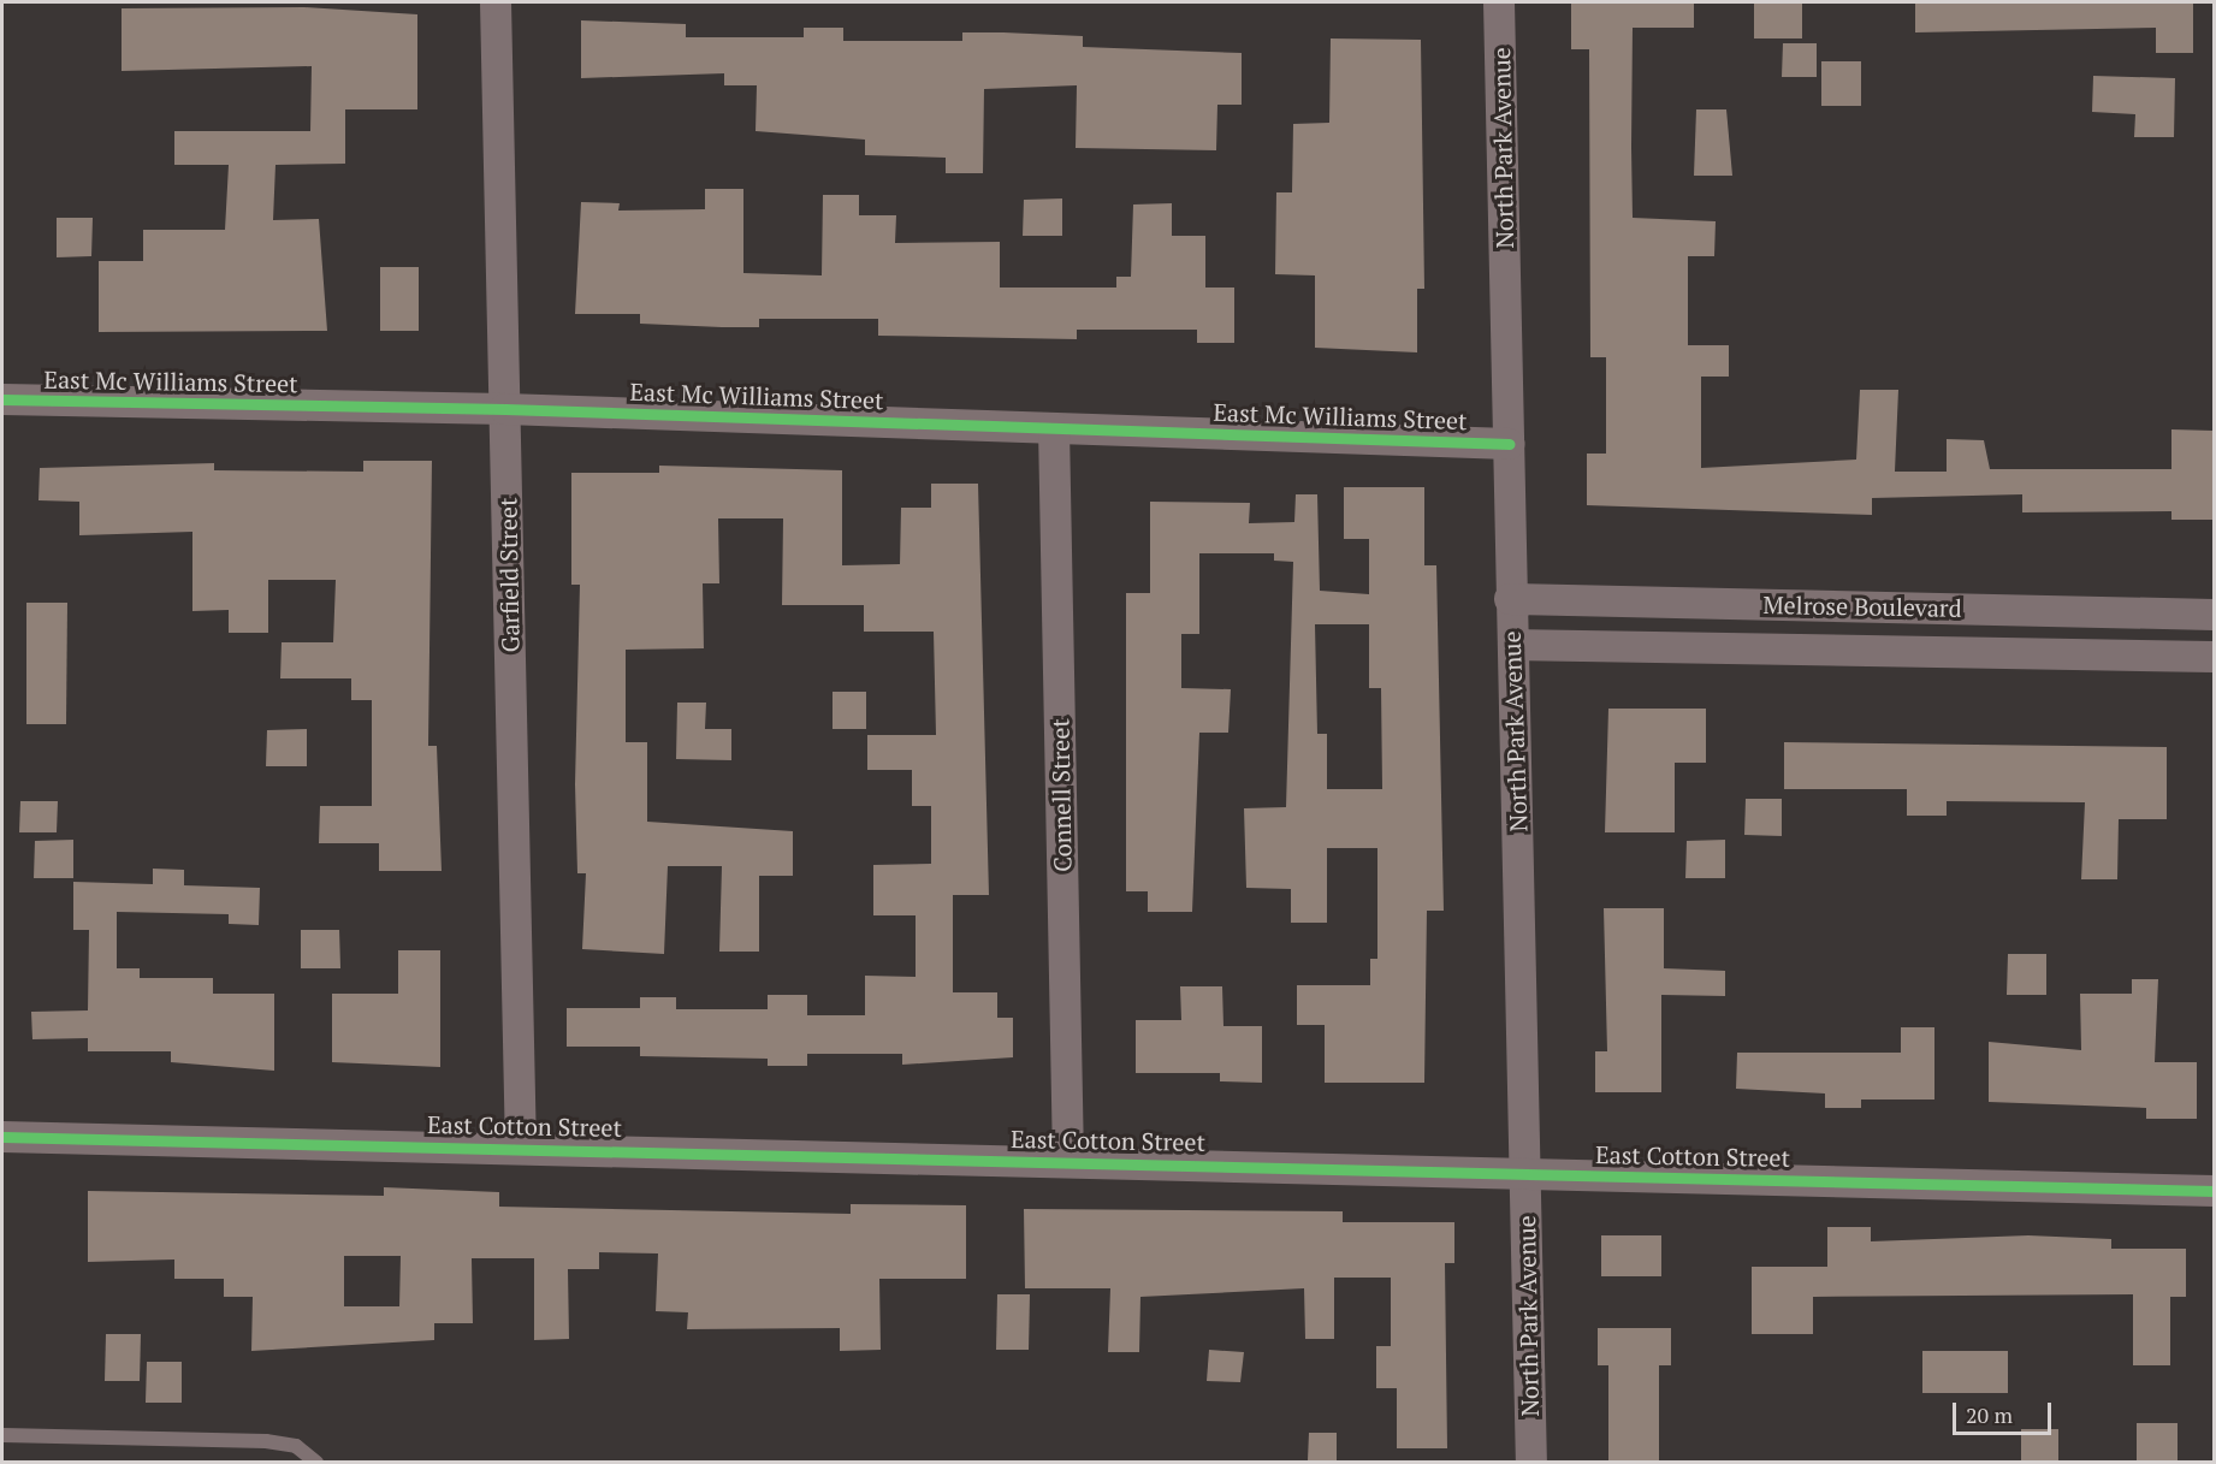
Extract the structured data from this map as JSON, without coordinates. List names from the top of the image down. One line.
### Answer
{"streets":{"street":["North Park Avenue","East Mc Williams Street","Garfield Street","Melrose Boulevard","Connell Street","East Cotton Street"]},"crossings":[["North Park Avenue","East Mc Williams Street"],["North Park Avenue","Melrose Boulevard"],["North Park Avenue","East Cotton Street"],["East Mc Williams Street","Garfield Street"],["East Mc Williams Street","Connell Street"],["Garfield Street","East Cotton Street"],["Connell Street","East Cotton Street"]],"scale_bar":"20 m"}
